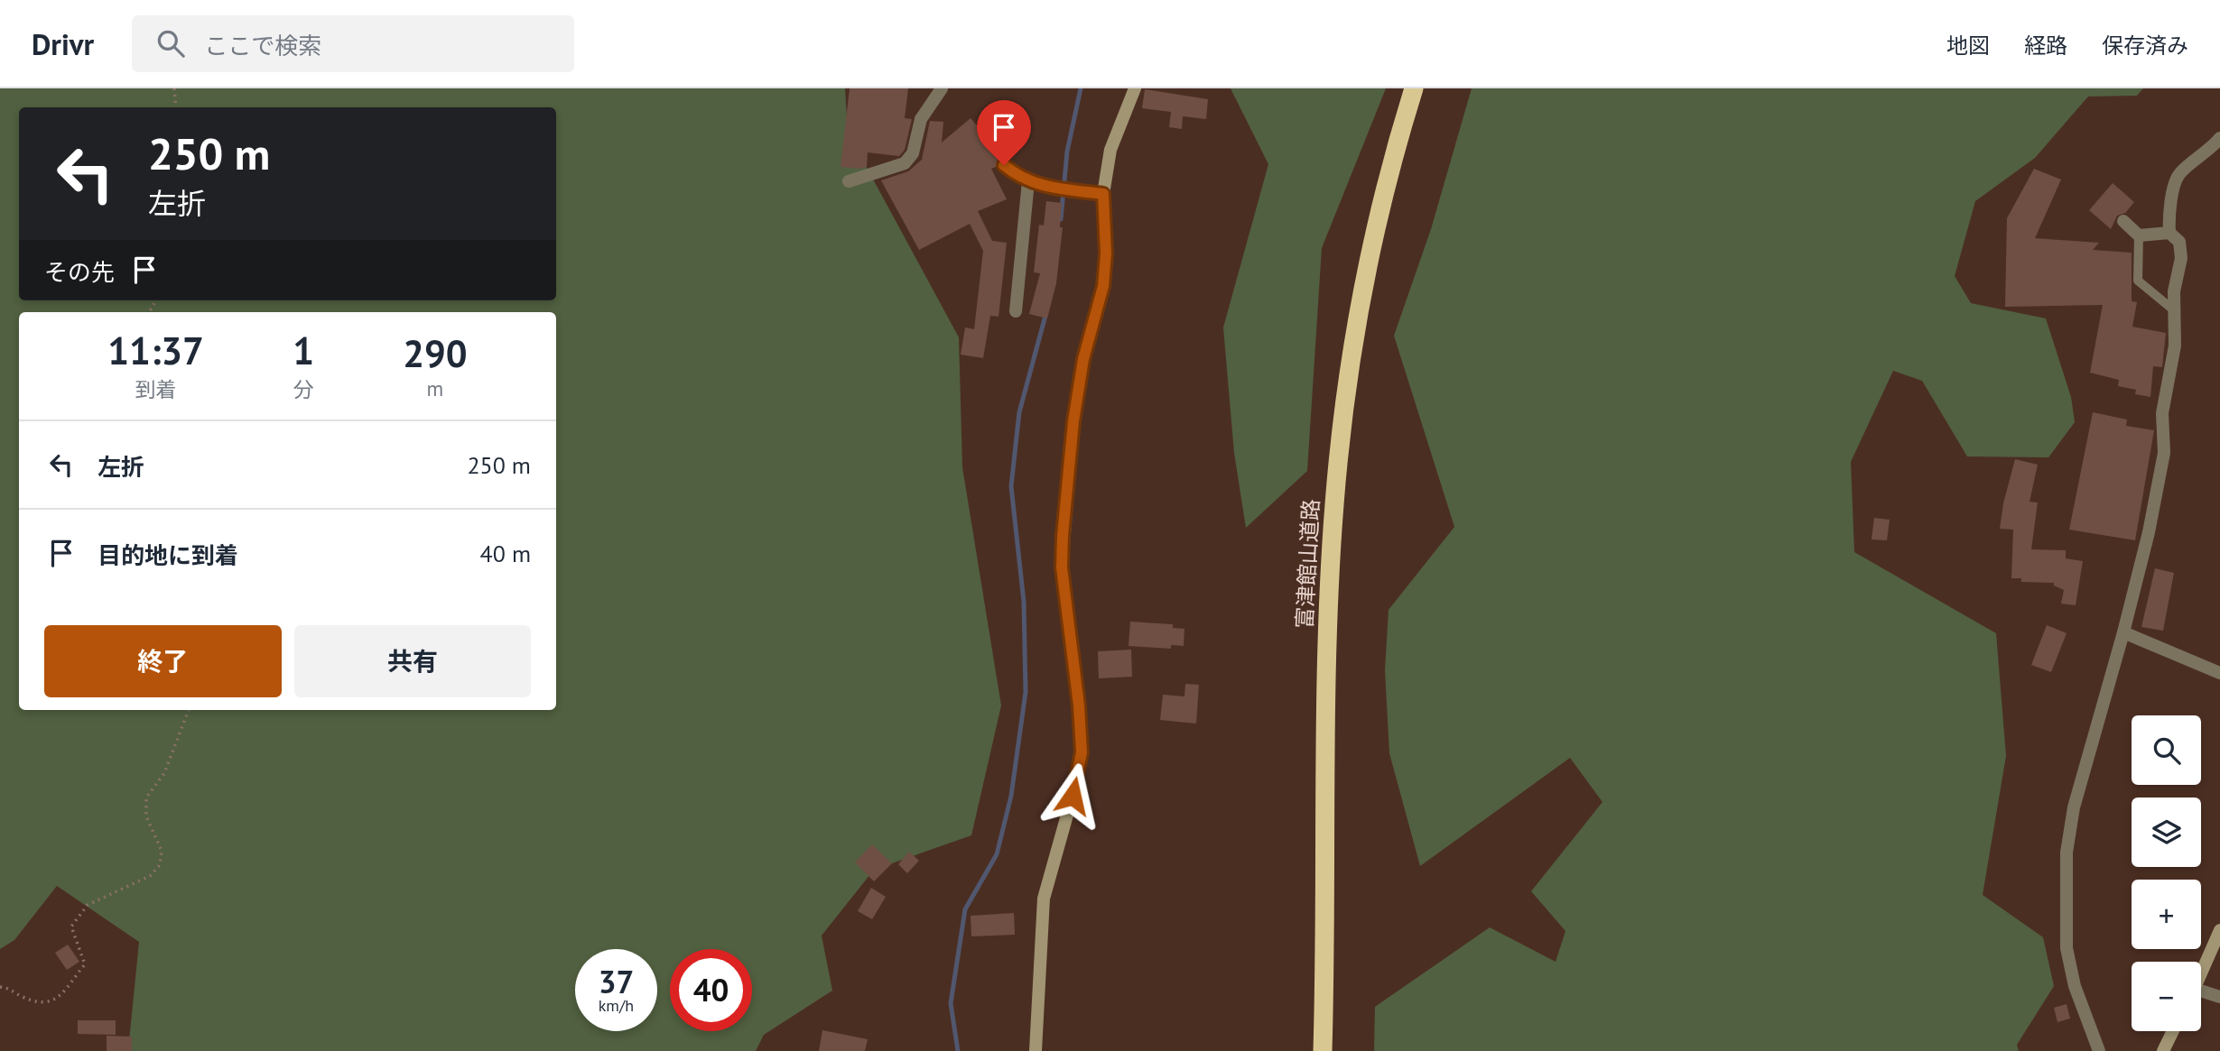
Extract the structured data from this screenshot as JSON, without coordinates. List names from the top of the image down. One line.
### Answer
{"streets":{"highway":["富津館山道路"]},"page":{"header":"Drivr","search":"ここで検索","nav":["地図","経路","保存済み"],"turn":["250 m","左折"],"then":"その先","eta":["11:37","到着","1","分","290","m"],"list":[{"name":"左折","value":"250 m"},{"name":"目的地に到着","value":"40 m"}],"buttons":["終了","共有"],"map_buttons":["+","−"],"speed":"37 km/h","limit":"40"}}
